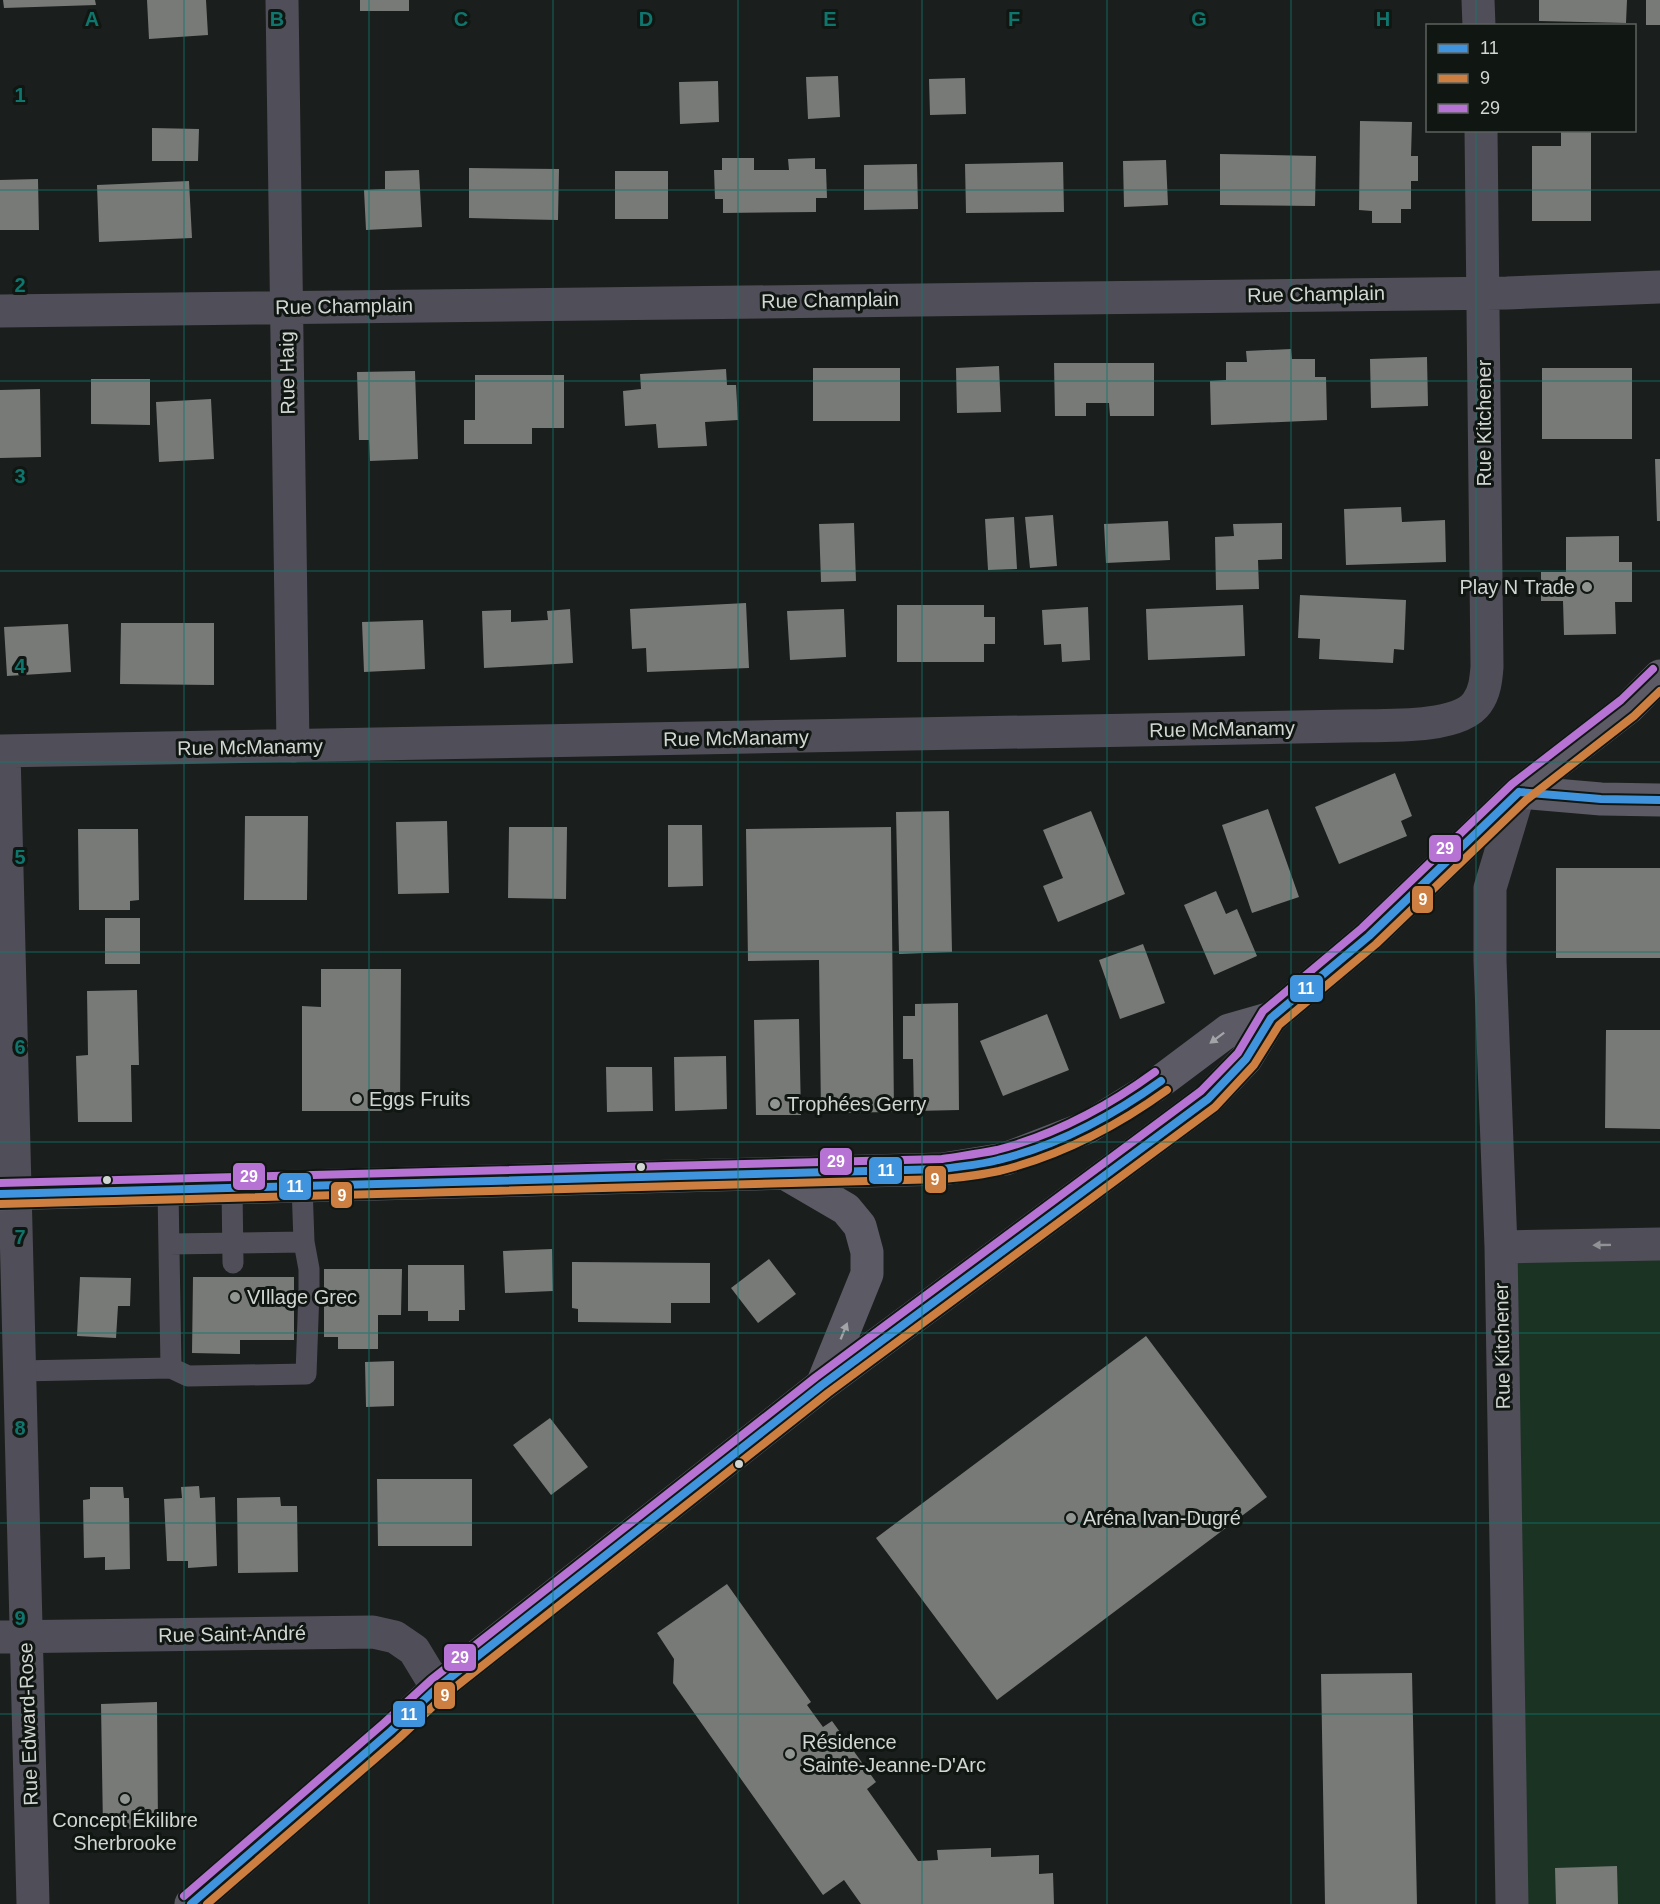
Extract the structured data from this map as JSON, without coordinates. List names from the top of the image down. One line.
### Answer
{"streets":{"street":["Rue Champlain","Rue Haig","Rue Kitchener","Rue McManamy","Rue Saint-André","Rue Edward-Rose"]},"crossings":[["Rue Champlain","Rue Haig"],["Rue Champlain","Rue Kitchener"],["Rue Haig","Rue McManamy"],["Rue Kitchener","Rue McManamy"],["Rue McManamy","Rue Edward-Rose"],["Rue Saint-André","Rue Edward-Rose"]],"places":["Play N Trade","Eggs Fruits","Trophées Gerry","VIllage Grec","Aréna Ivan-Dugré","Résidence Sainte-Jeanne-D'Arc","Concept Ékilibre Sherbrooke"],"lines":["transit line 29","transit line 9","transit line 11"],"legend":["11","9","29"],"grid":{"columns":["A","B","C","D","E","F","G","H"],"rows":["1","2","3","4","5","6","7","8","9"]}}
